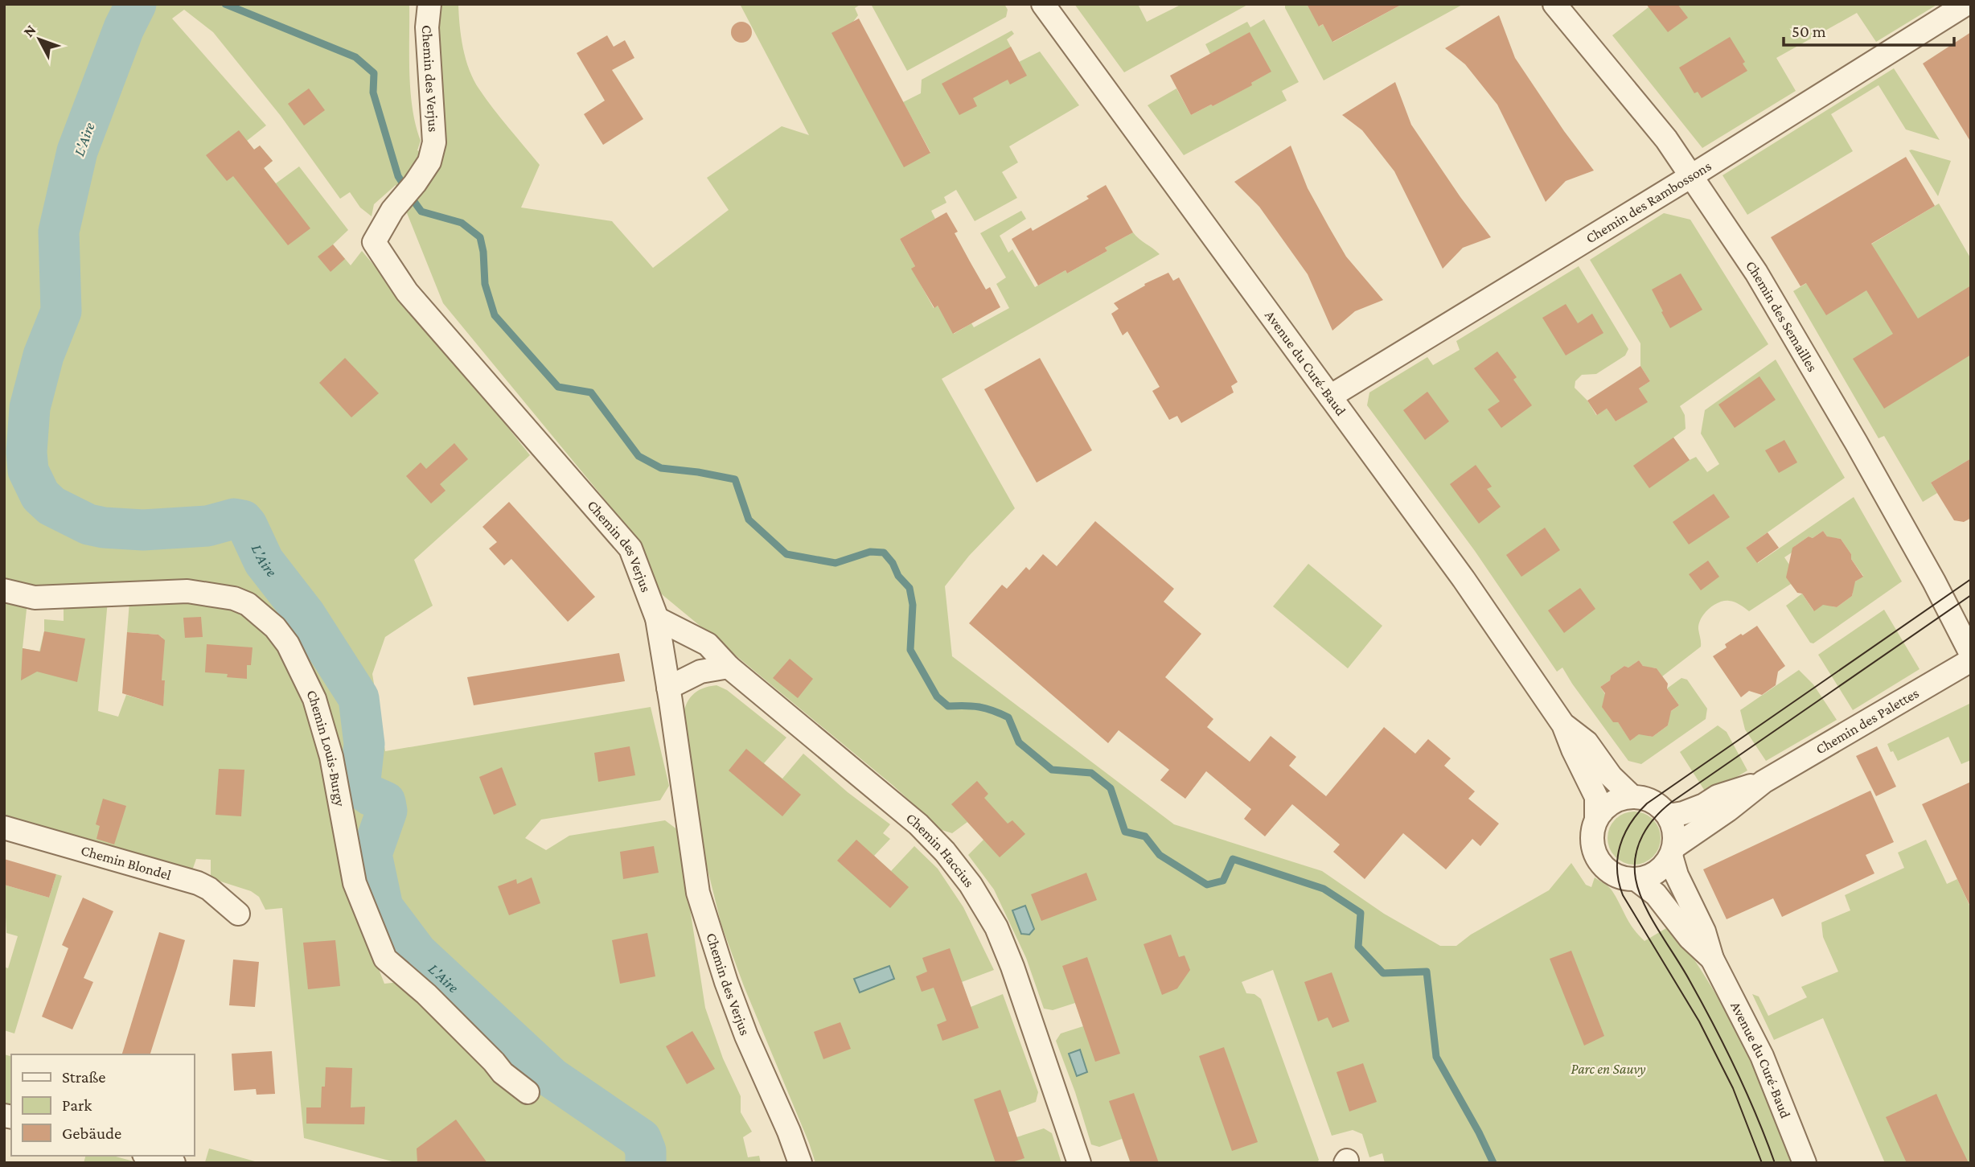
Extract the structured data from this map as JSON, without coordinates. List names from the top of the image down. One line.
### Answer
{"streets":{"street":["Chemin des Verjus","Chemin des Rambossons","Chemin des Semailles","Avenue du Curé-Baud","Chemin des Palettes","Chemin Louis-Burgy","Chemin Haccius","Chemin Blondel"]},"crossings":[["Chemin des Verjus","Chemin Haccius"],["Chemin des Rambossons","Chemin des Semailles"],["Chemin des Rambossons","Avenue du Curé-Baud"],["Avenue du Curé-Baud","Chemin des Palettes"]],"water":["L'Aire"],"parks":["Parc en Sauvy"],"legend":["Straße","Park","Gebäude"],"scale_bar":"50 m","north":"top left"}
